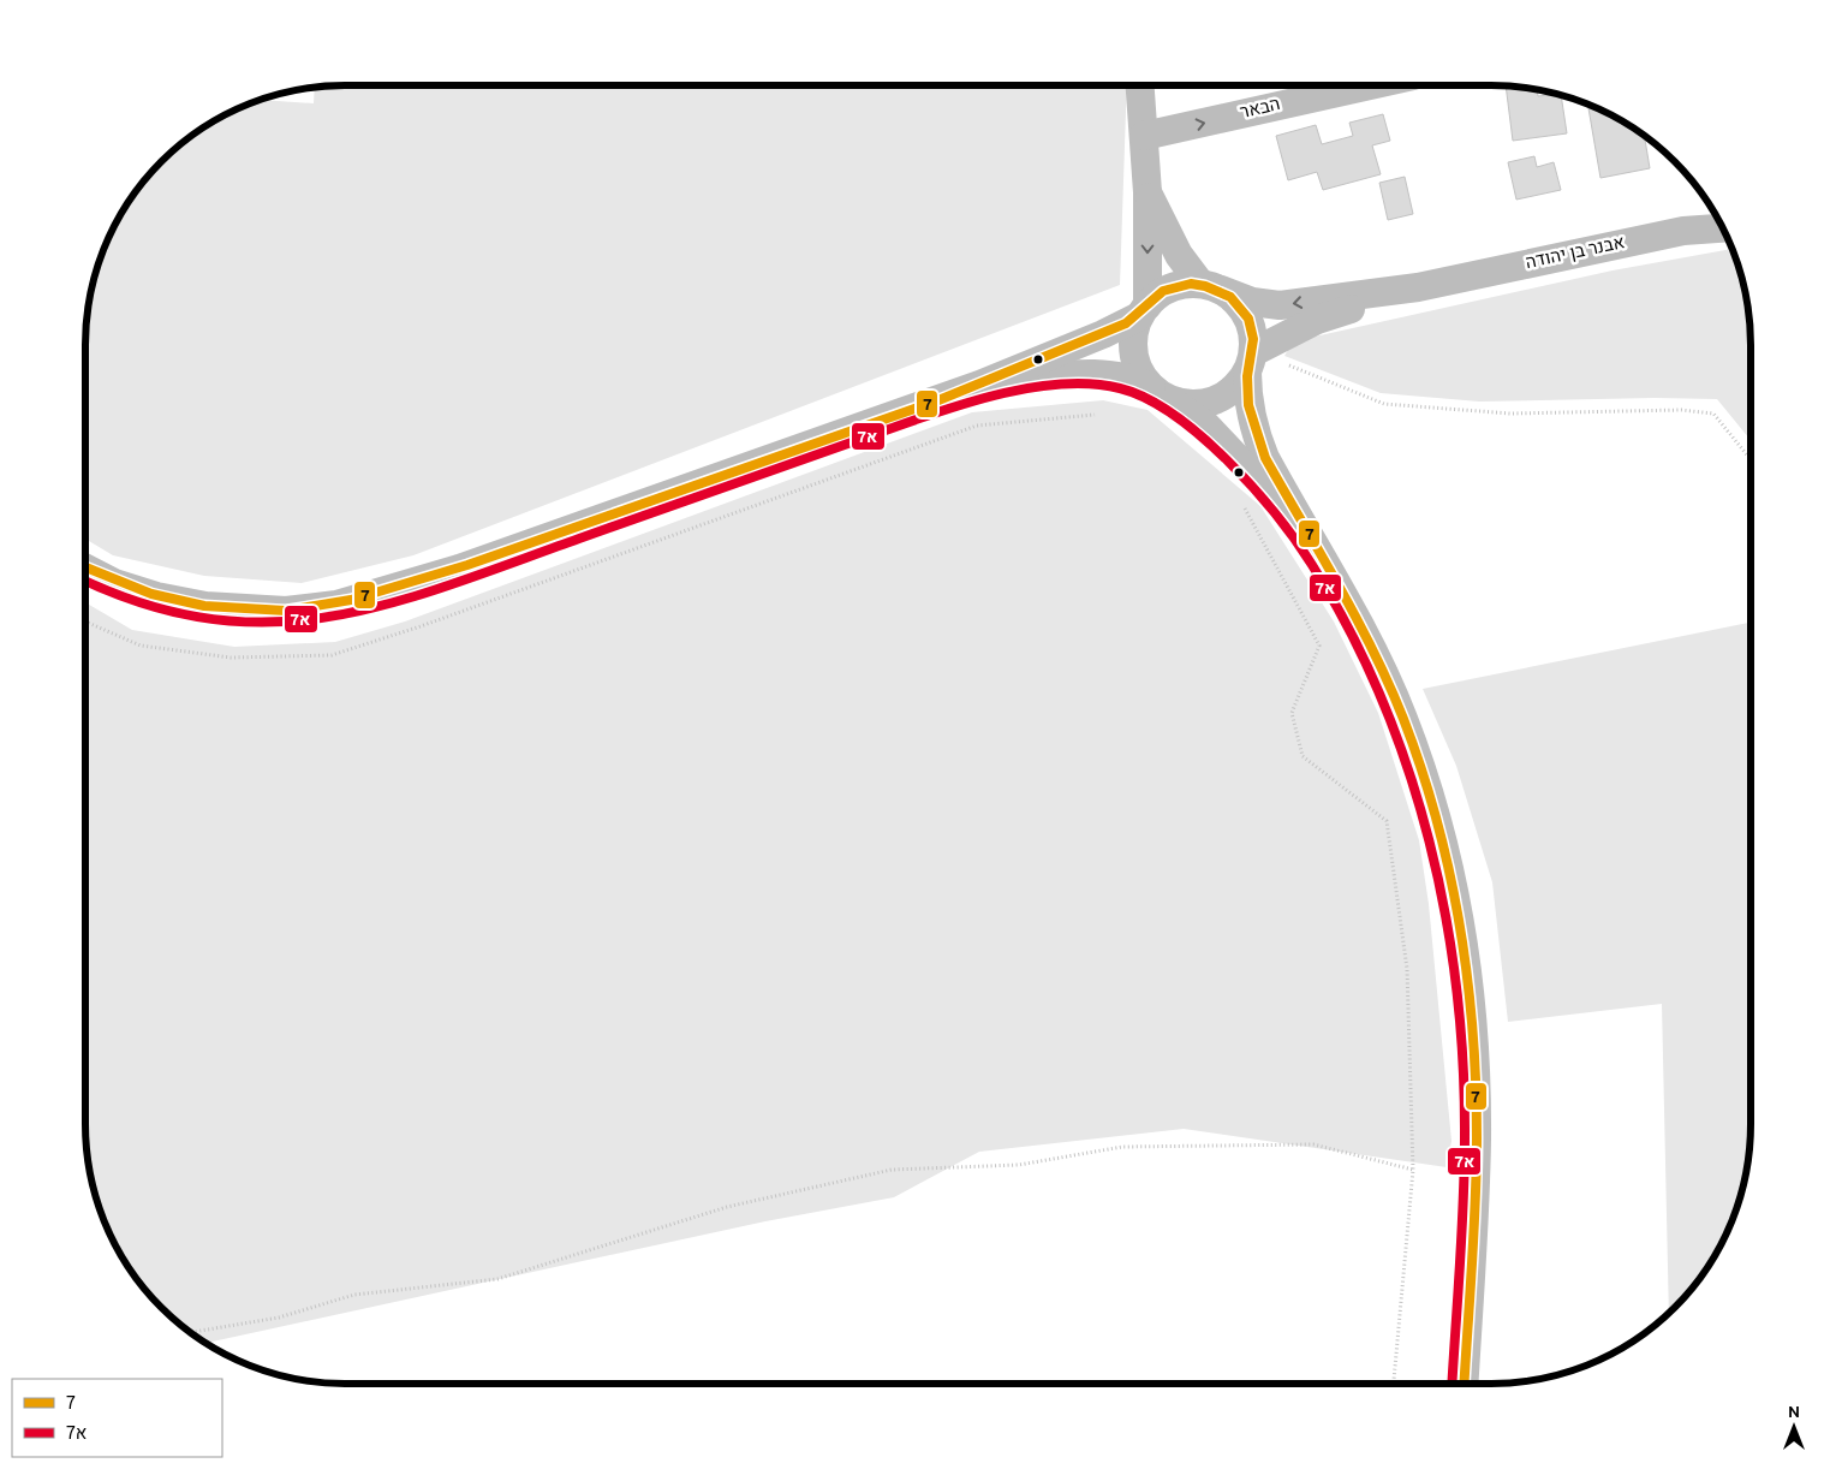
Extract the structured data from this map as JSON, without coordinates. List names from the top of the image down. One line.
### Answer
{"streets":{"street":["הבאר","אבנר בן יהודה"]},"one_way":["הבאר"],"lines":["transit line 7","transit line 7א"],"legend":["7","7א"],"north":"top"}
